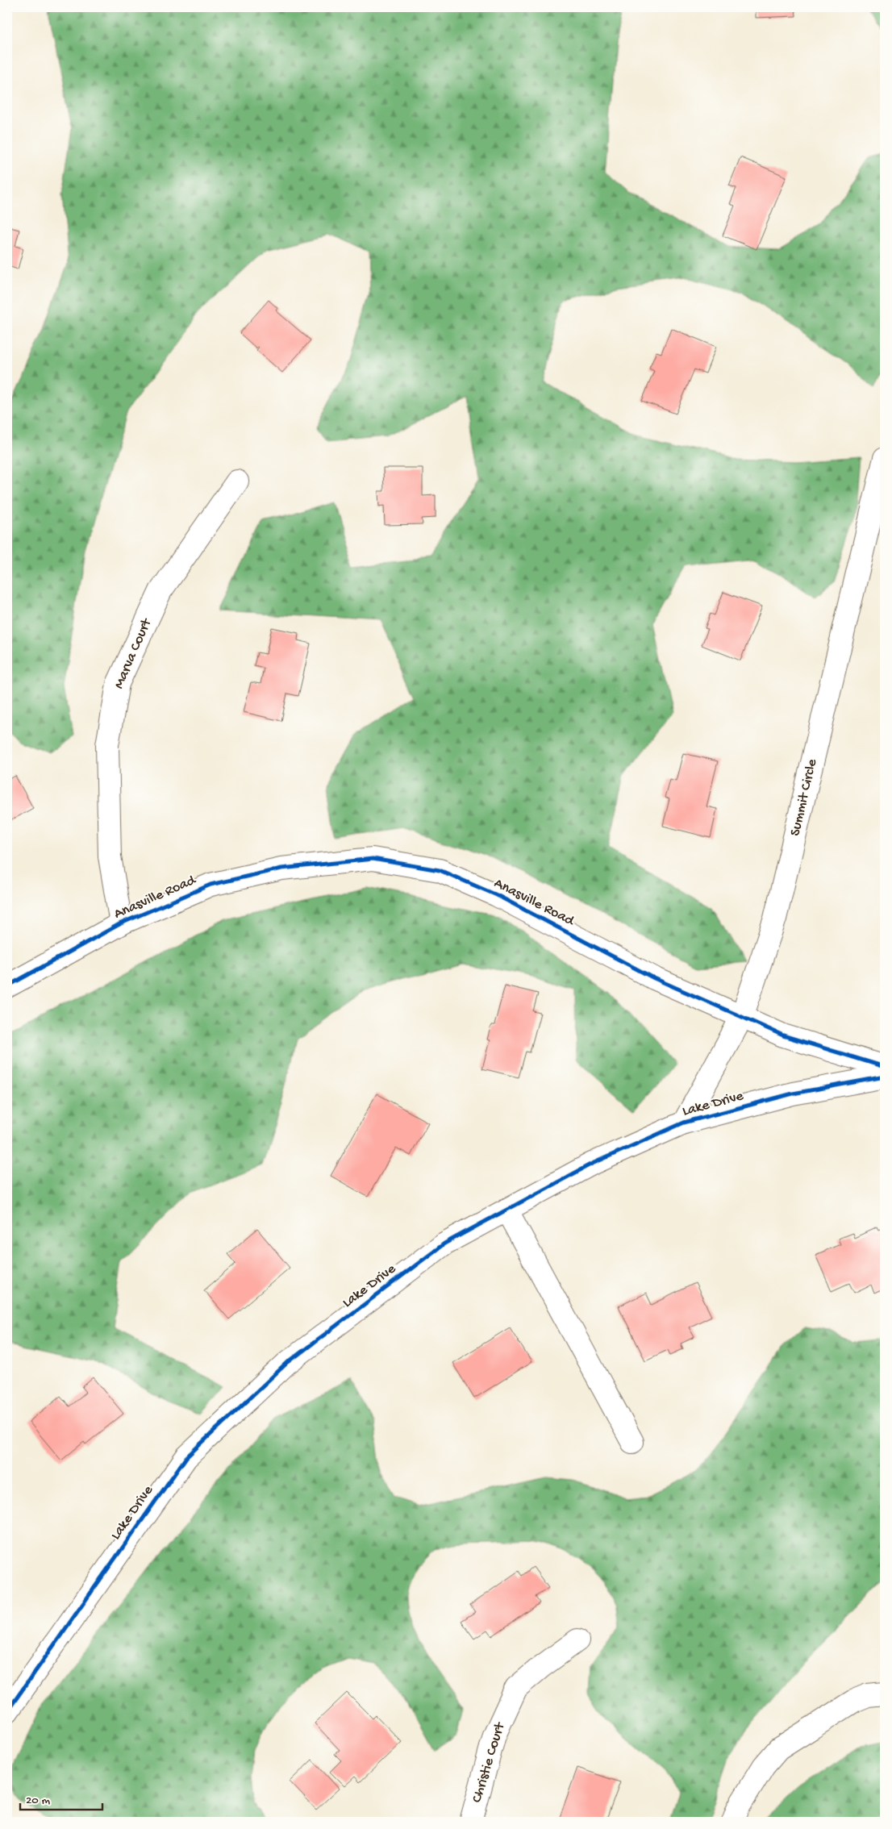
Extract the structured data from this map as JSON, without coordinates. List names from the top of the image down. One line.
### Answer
{"streets":{"street":["Marva Court","Summit Circle","Anasville Road","Lake Drive","Christie Court"]},"crossings":[["Marva Court","Anasville Road"],["Summit Circle","Anasville Road"],["Summit Circle","Lake Drive"]],"scale_bar":"20 m"}
